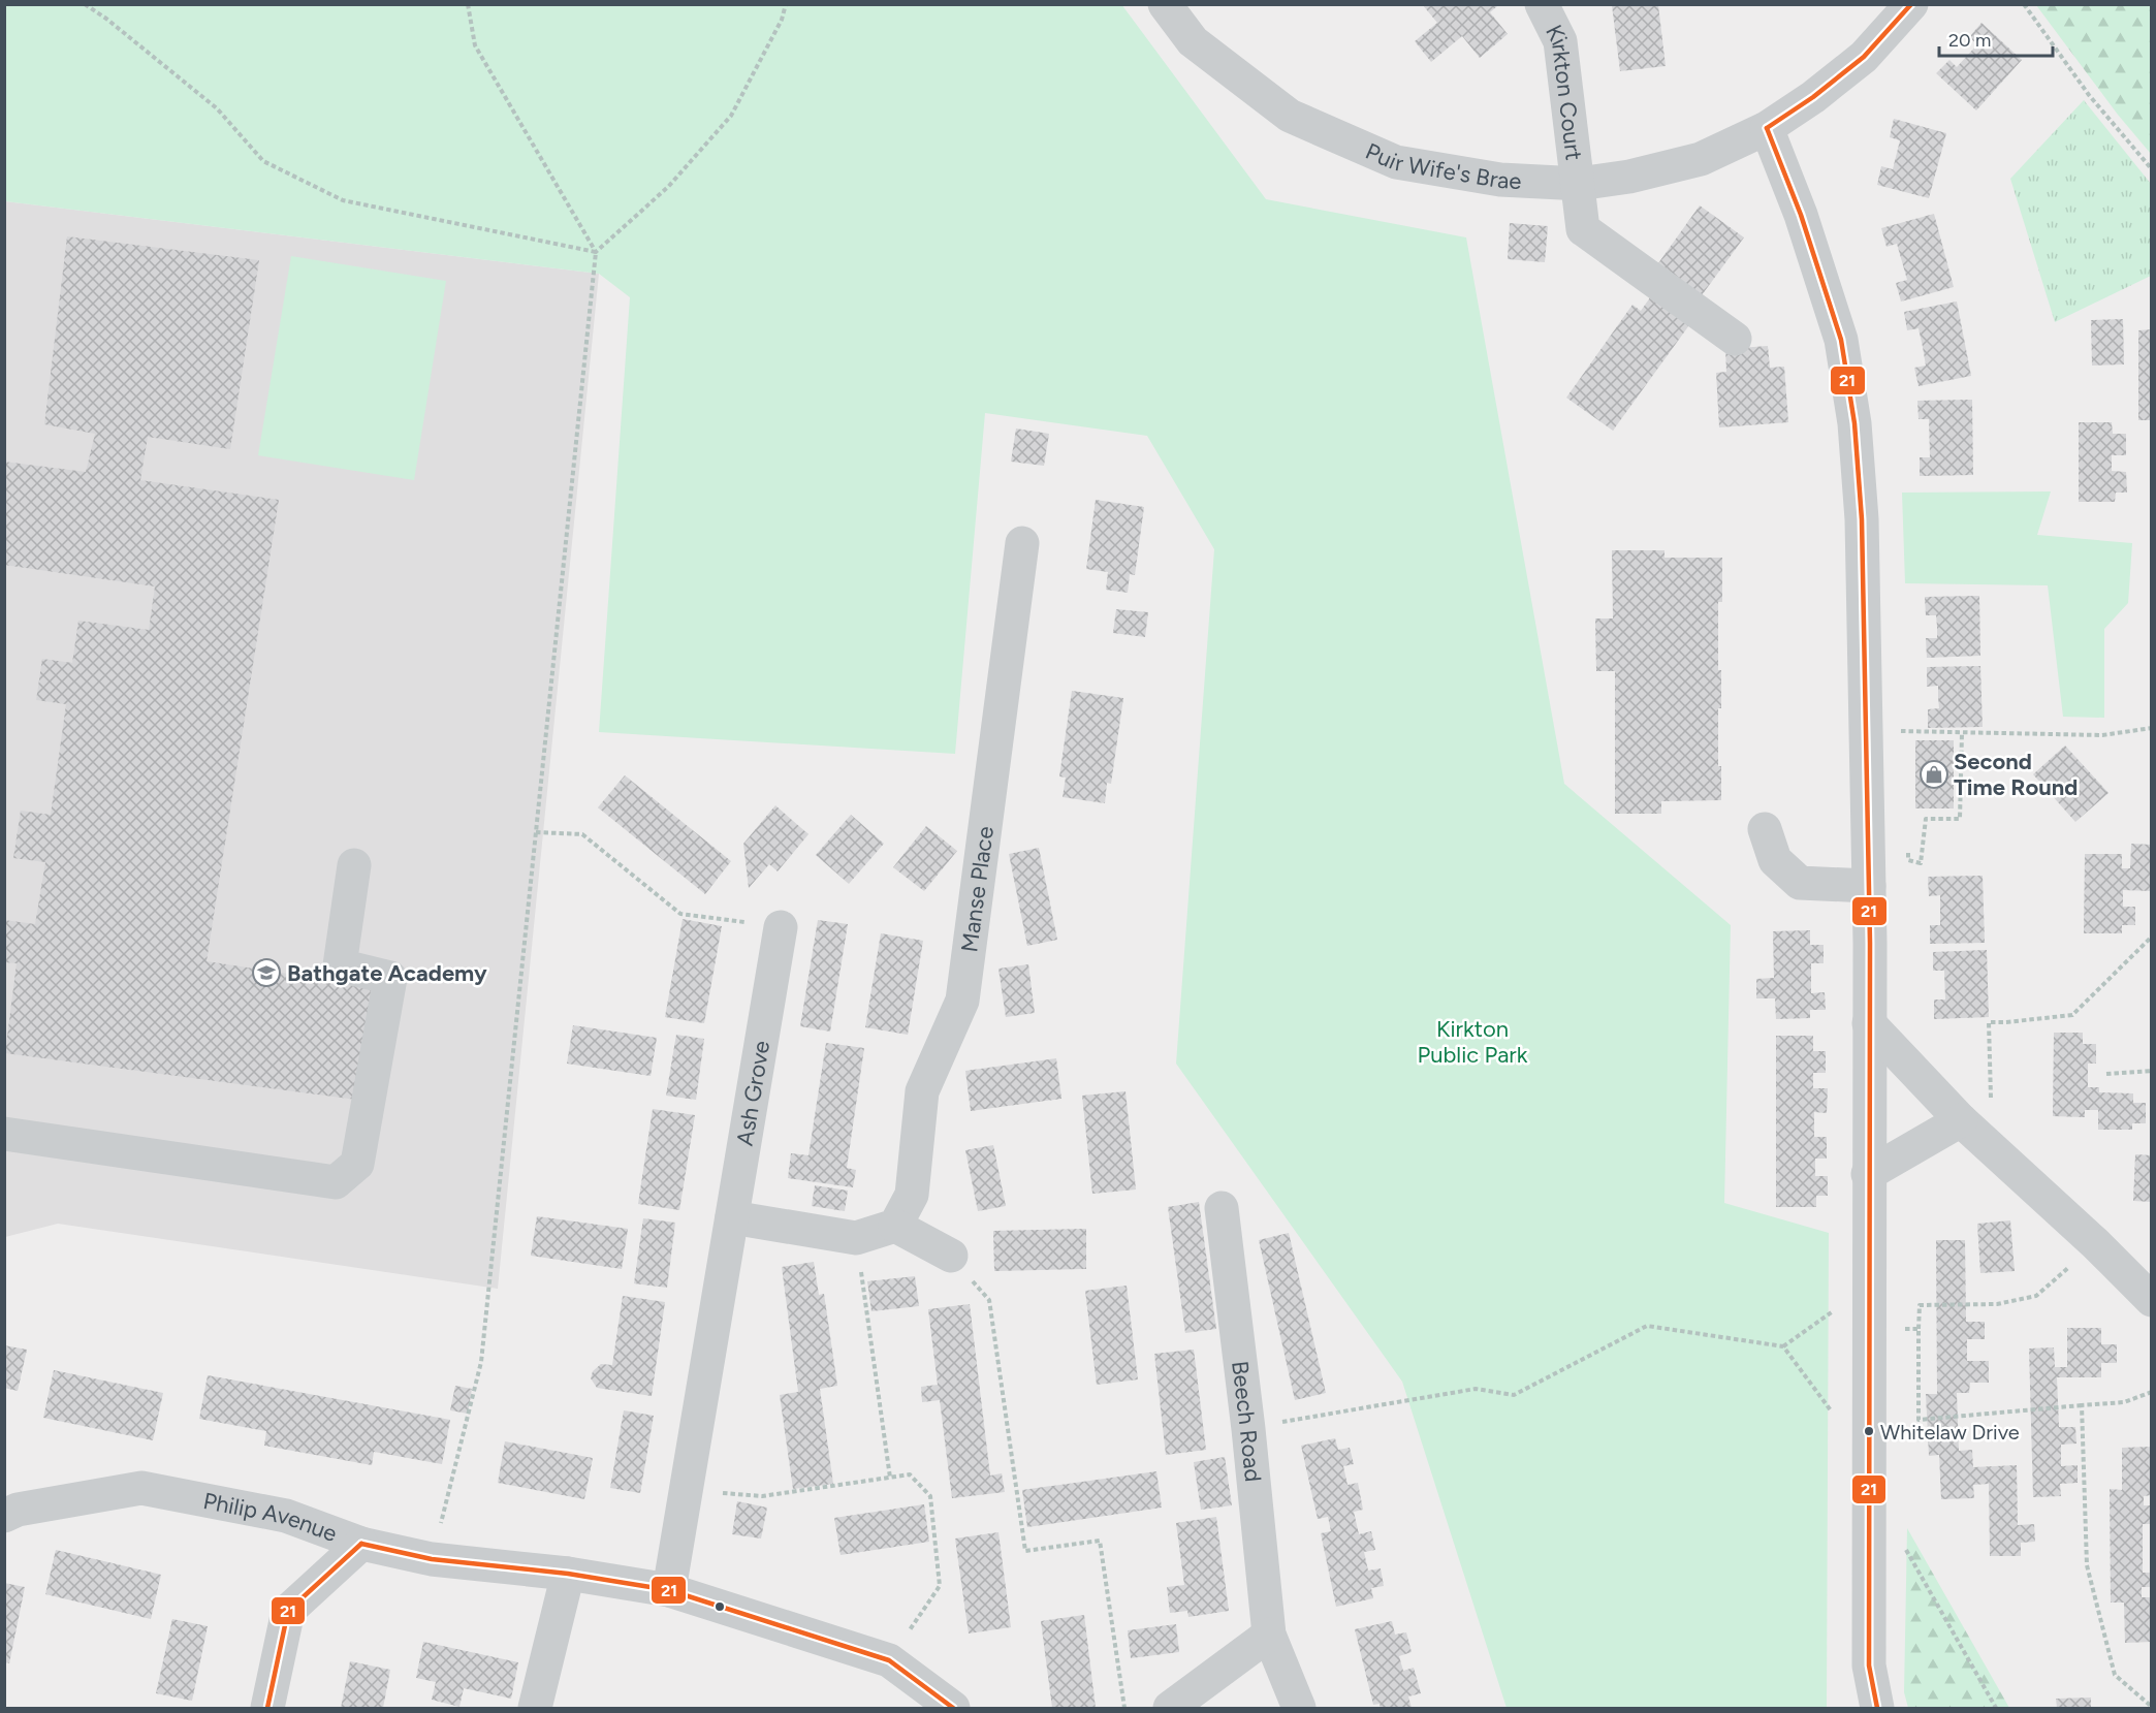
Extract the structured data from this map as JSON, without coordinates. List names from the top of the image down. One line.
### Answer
{"streets":{"street":["Kirkton Court","Puir Wife's Brae","Manse Place","Ash Grove","Beech Road","Philip Avenue"]},"crossings":[["Kirkton Court","Puir Wife's Brae"],["Ash Grove","Philip Avenue"]],"parks":["Kirkton Public Park"],"places":{"shop":["Second Time Round"],"school or university":["Bathgate Academy"],"other":["Whitelaw Drive"]},"lines":["transit line 21"],"scale_bar":"20 m"}
